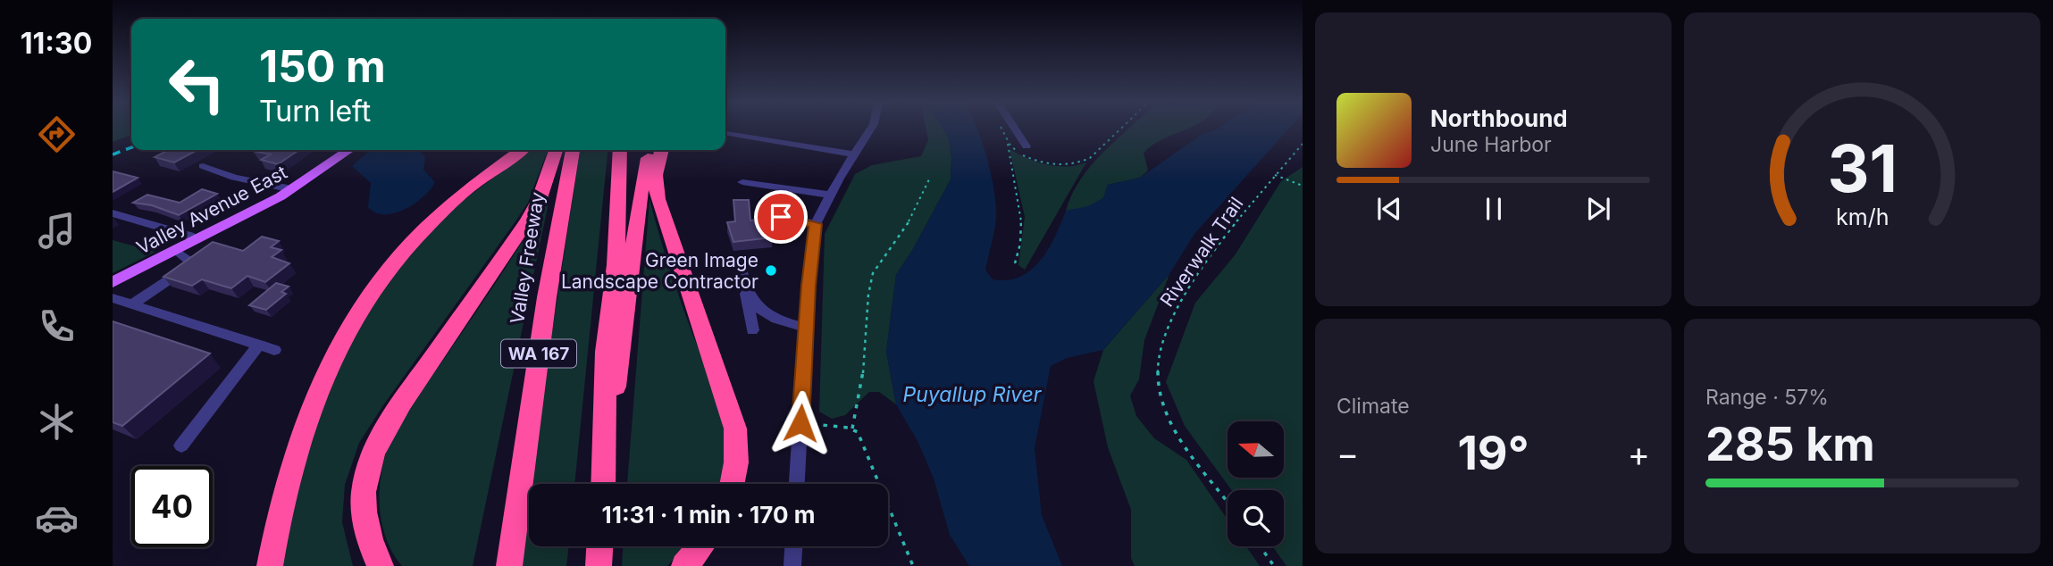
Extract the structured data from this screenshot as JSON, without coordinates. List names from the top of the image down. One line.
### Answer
{"streets":{"highway":["Valley Freeway","WA 167"],"main road":["Valley Avenue East"],"path":["Riverwalk Trail"]},"water":["Puyallup River"],"places":["Green Image Landscape Contractor"],"north":"left","page":{"tabs":"11:30","turn":["150 m","Turn left"],"song":["Northbound","June Harbor"],"tile":["Climate",["Range · 57%","285 km"]],"heat":["−","19°","+"],"limit":"40","trip":"11:31 · 1 min · 170 m","gauge":["31","km/h"]}}
